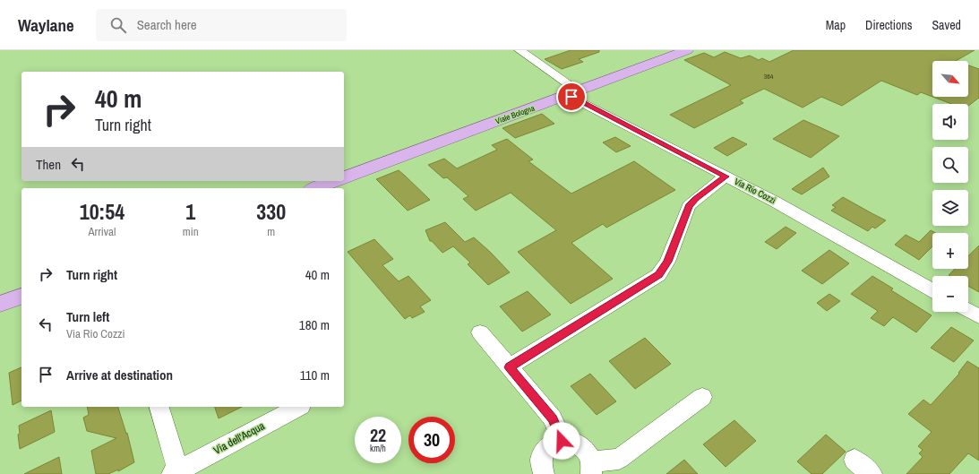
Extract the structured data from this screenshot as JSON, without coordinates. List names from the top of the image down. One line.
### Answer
{"streets":{"main road":["Viale Bologna"],"street":["Via Rio Cozzi","Via dell'Acqua"]},"crossings":[["Viale Bologna","Via Rio Cozzi"]],"house_numbers":["364"],"north":"bottom right","page":{"header":"Waylane","search":"Search here","nav":["Map","Directions","Saved"],"map_buttons":["+","−"],"turn":["40 m","Turn right"],"then":"Then","eta":["10:54","Arrival","1","min","330","m"],"list":[{"name":"Turn right","value":"40 m"},{"name":"Turn left","note":"Via Rio Cozzi","value":"180 m"},{"name":"Arrive at destination","value":"110 m"}],"speed":"22 km/h","limit":"30"}}
